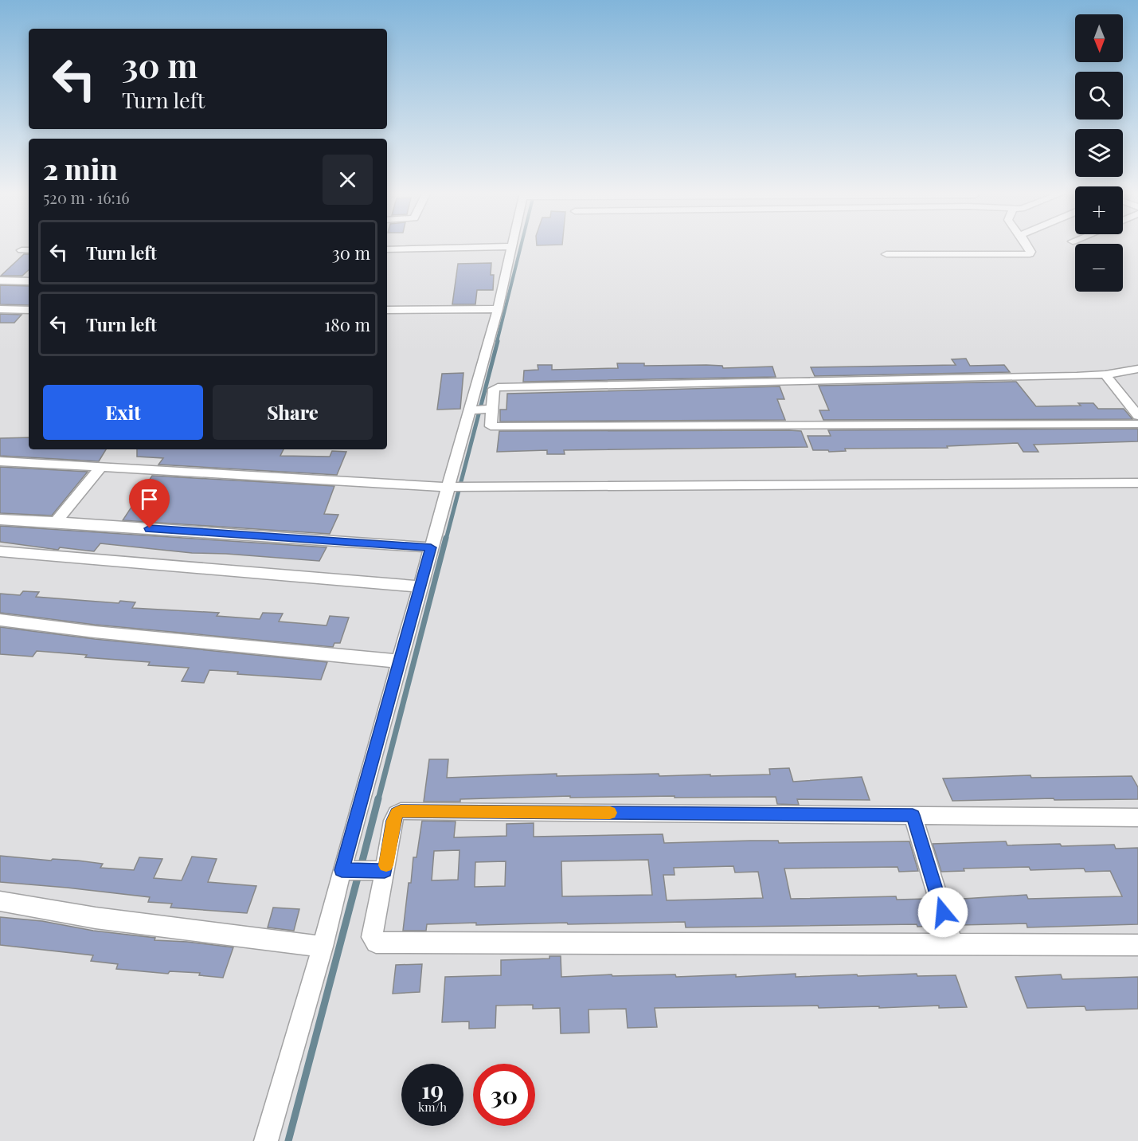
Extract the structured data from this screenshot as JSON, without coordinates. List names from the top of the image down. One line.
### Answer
{"north":"bottom","page":{"map_buttons":["+","−"],"turn":["30 m","Turn left"],"heading":["2 min","520 m · 16:16"],"list":[{"name":"Turn left","value":"30 m"},{"name":"Turn left","value":"180 m"}],"buttons":["Exit","Share"],"speed":"19 km/h","limit":"30"}}
